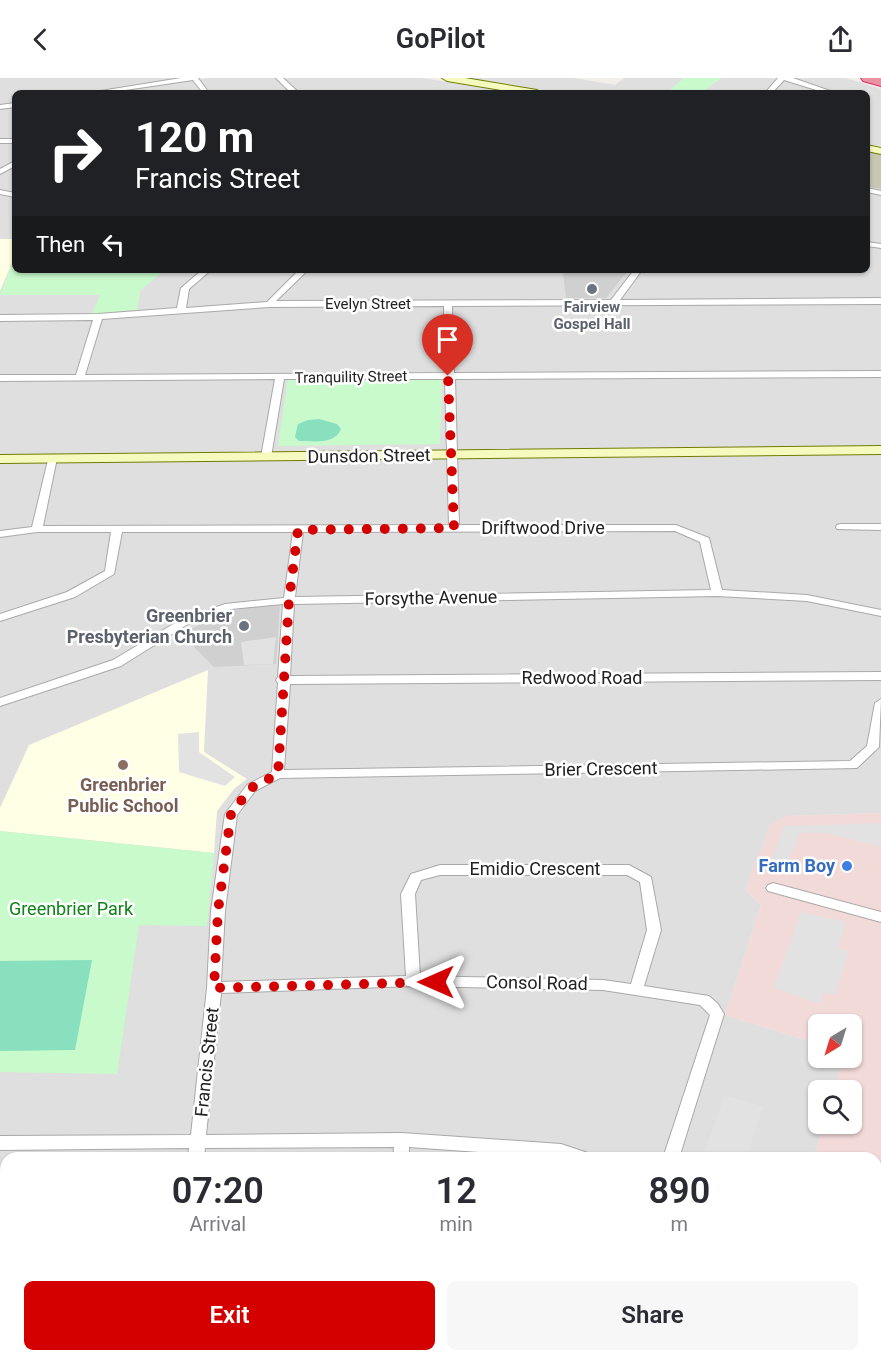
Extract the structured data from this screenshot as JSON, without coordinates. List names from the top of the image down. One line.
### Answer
{"streets":{"main road":["Dunsdon Street"],"street":["Evelyn Street","Tranquility Street","Driftwood Drive","Forsythe Avenue","Redwood Road","Brier Crescent","Emidio Crescent","Consol Road","Francis Street"]},"crossings":[["Driftwood Drive","Forsythe Avenue"],["Brier Crescent","Francis Street"],["Emidio Crescent","Consol Road"],["Consol Road","Francis Street"]],"parks":["Greenbrier Park"],"places":["Fairview Gospel Hall","Greenbrier Presbyterian Church","Greenbrier Public School","Farm Boy"],"north":"bottom left","page":{"header":"GoPilot","turn":["120 m","Francis Street"],"then":"Then","eta":["07:20","Arrival","12","min","890","m"],"buttons":["Exit","Share"]}}
